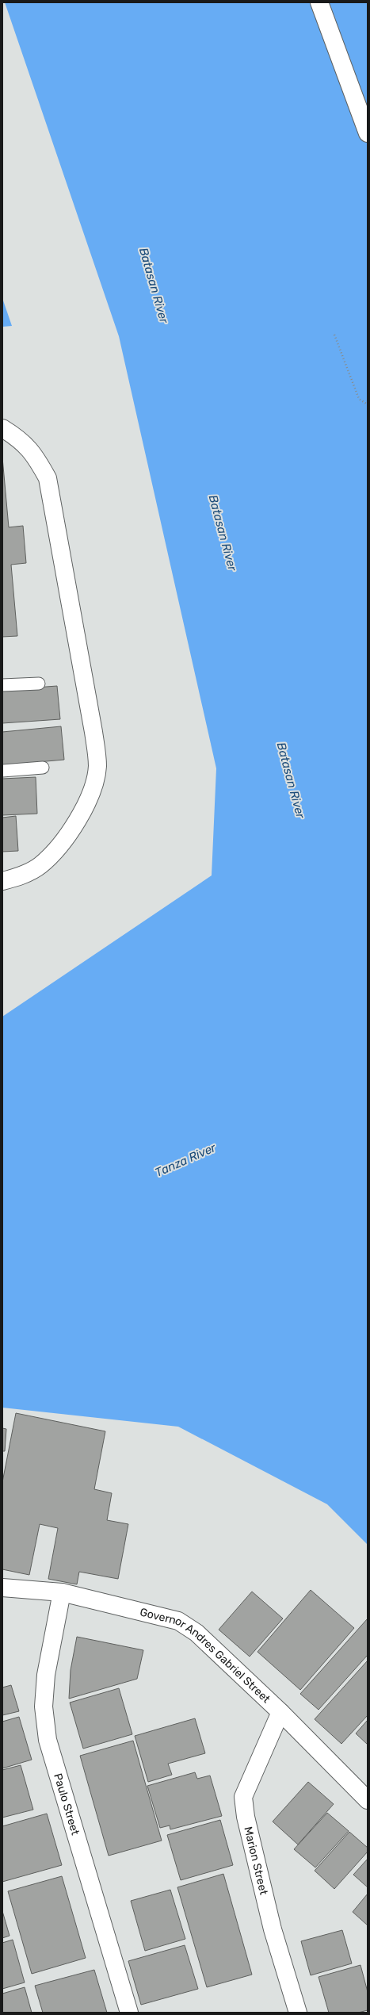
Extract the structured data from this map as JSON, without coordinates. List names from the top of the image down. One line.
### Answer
{"streets":{"street":["Governor Andres Gabriel Street","Paulo Street","Marion Street"]},"crossings":[["Governor Andres Gabriel Street","Paulo Street"],["Governor Andres Gabriel Street","Marion Street"]],"water":["Batasan River","Tanza River"]}
